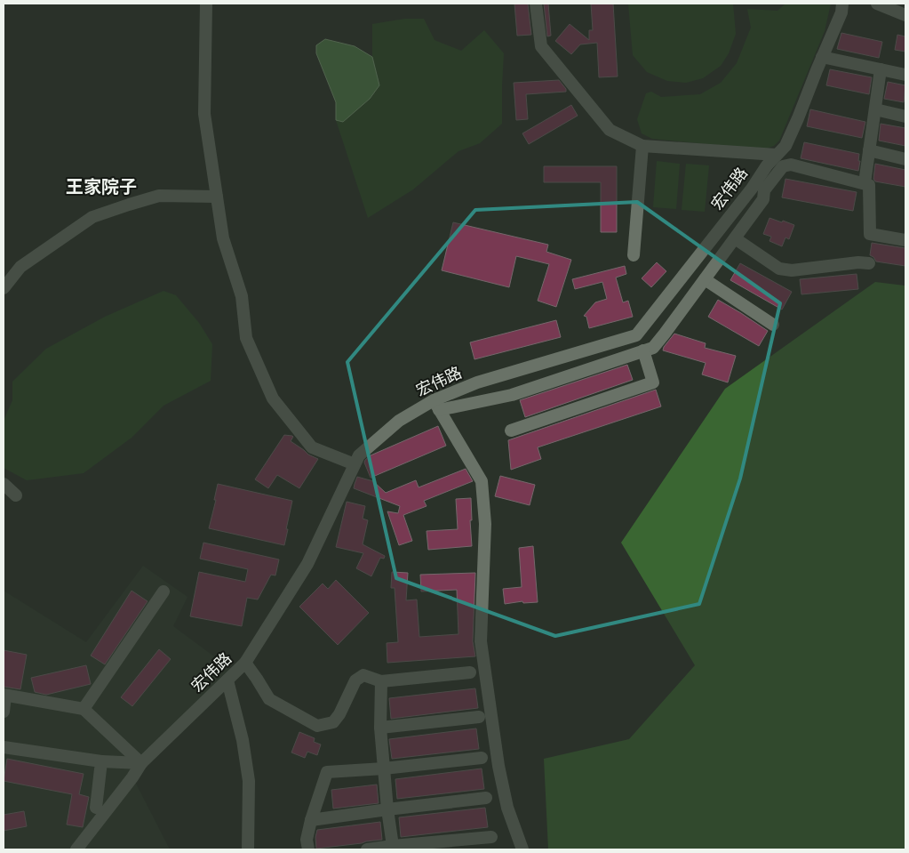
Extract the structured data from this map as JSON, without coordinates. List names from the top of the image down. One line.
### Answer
{"streets":{"street":["宏伟路"]},"districts":["王家院子"]}
